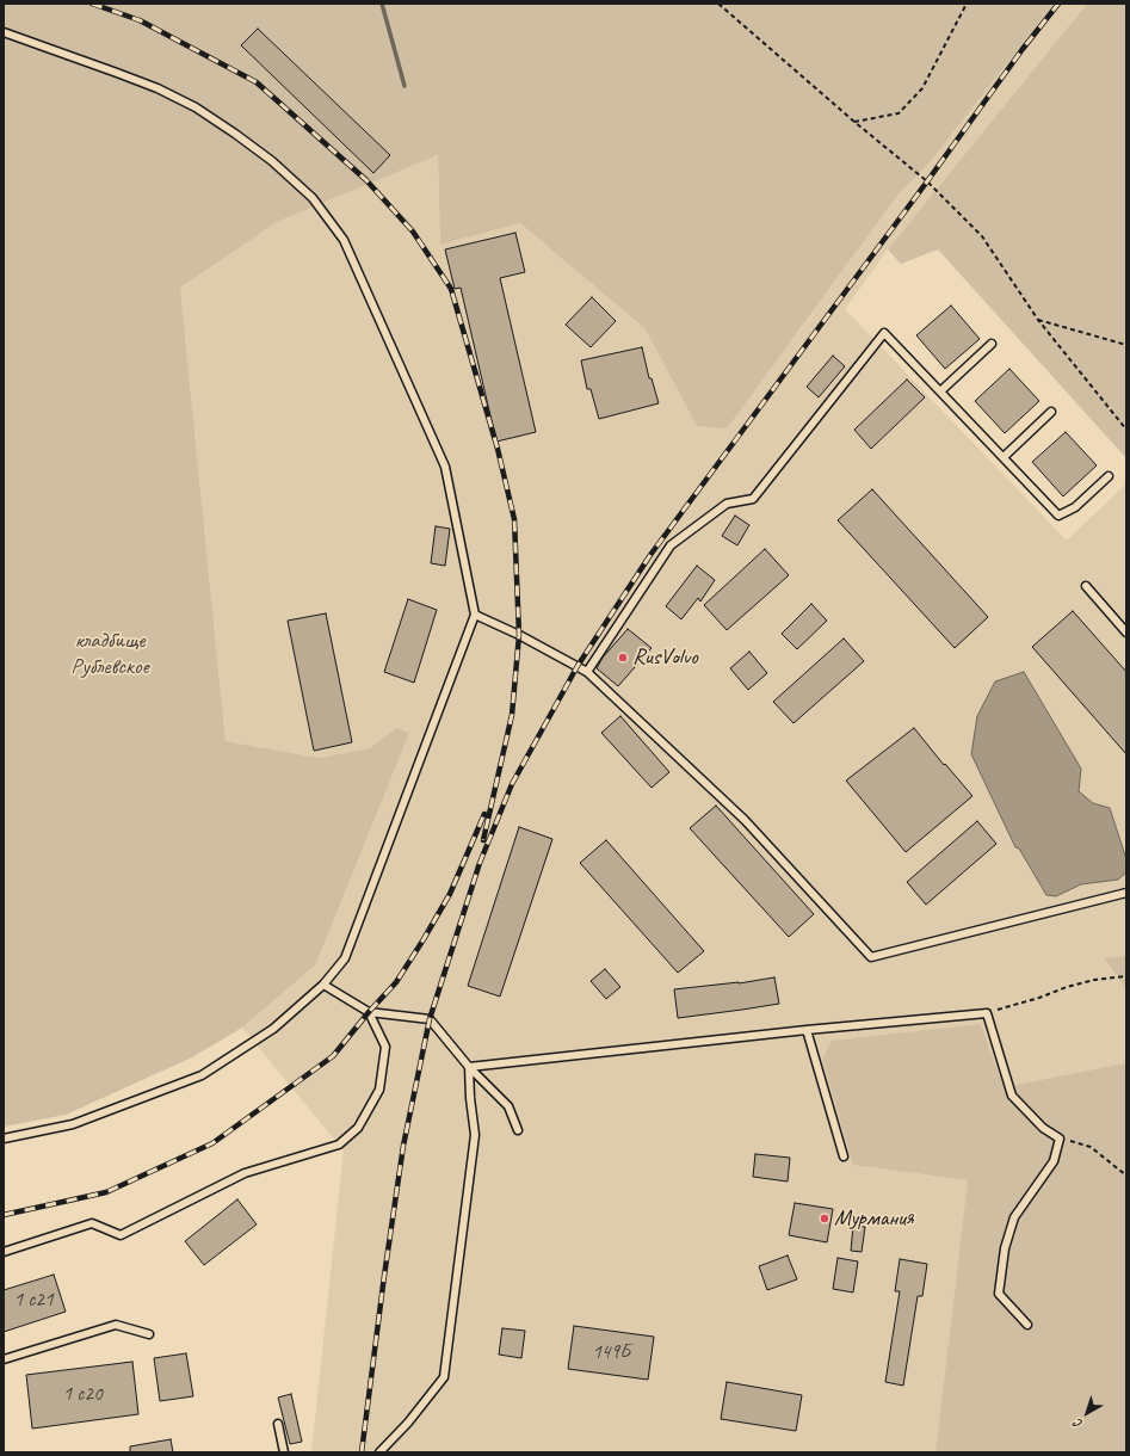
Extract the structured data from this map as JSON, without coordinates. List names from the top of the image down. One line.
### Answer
{"parks":["кладбище Рублевское"],"places":["RusVolvo","Мурмания"],"house_numbers":["1 с21","149Б","1 с20"],"north":"bottom left"}
